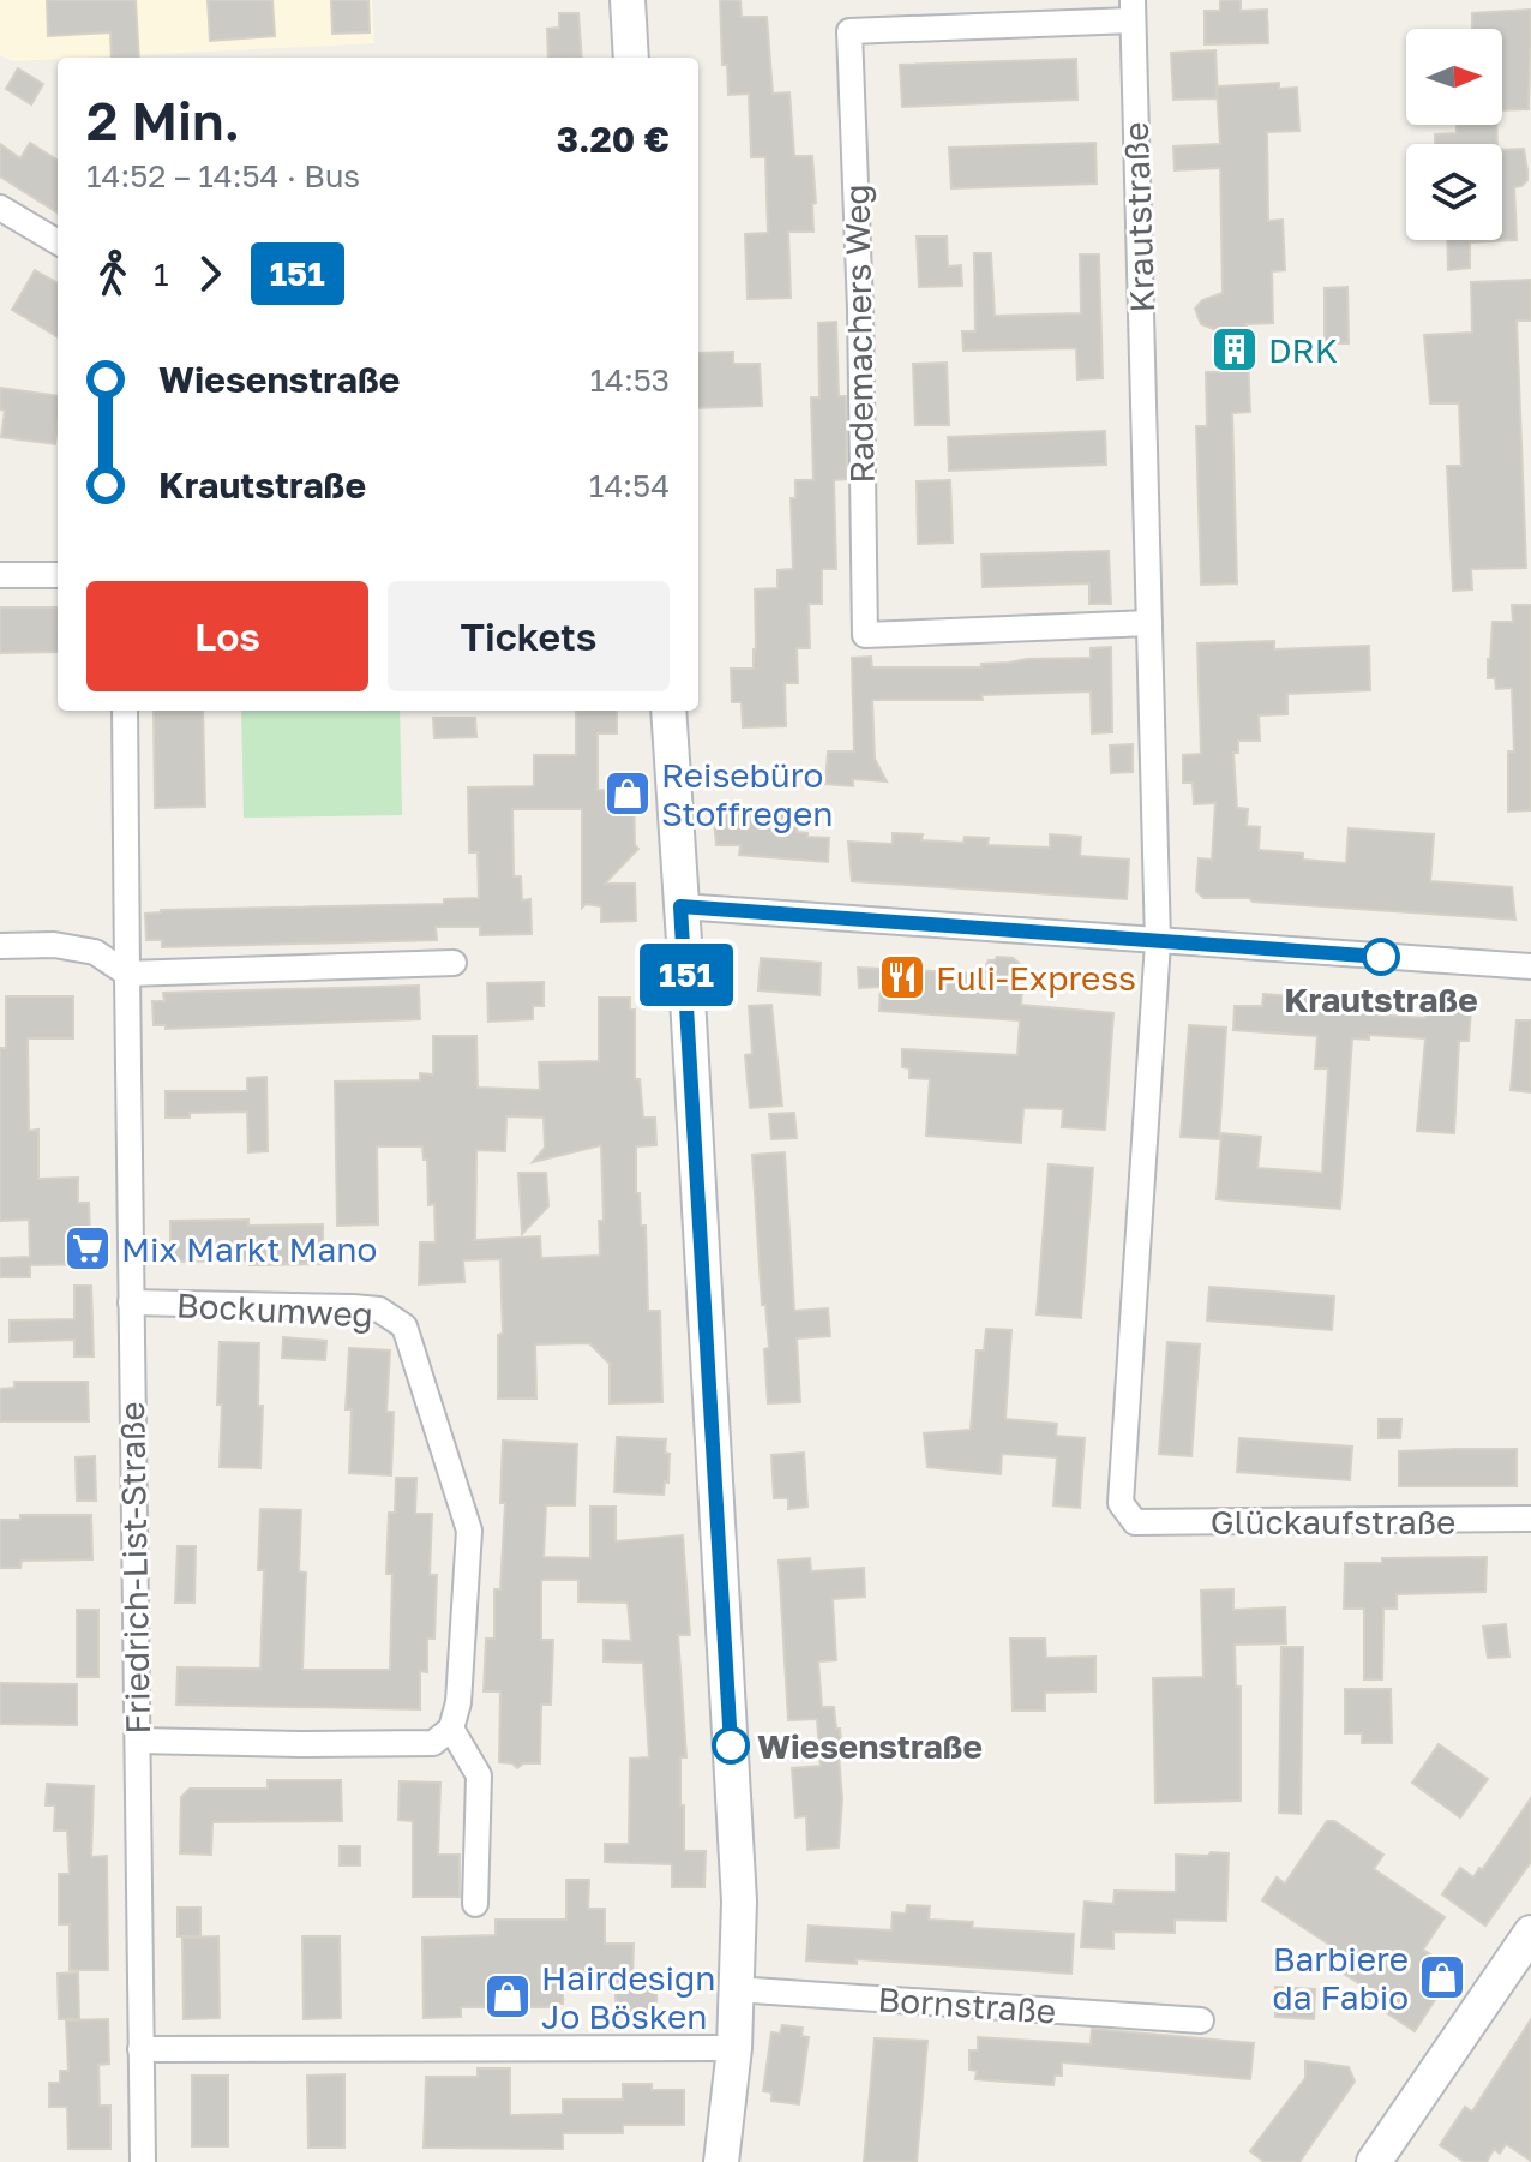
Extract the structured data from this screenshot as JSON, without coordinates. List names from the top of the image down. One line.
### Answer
{"streets":{"street":["Krautstraße","Rademachers Weg","Bockumweg","Glückaufstraße","Friedrich-List-Straße","Bornstraße"]},"crossings":[["Krautstraße","Rademachers Weg"],["Krautstraße","Glückaufstraße"],["Bockumweg","Friedrich-List-Straße"]],"places":{"building":["DRK"],"shop":["Reisebüro Stoffregen","Barbiere da Fabio","Hairdesign Jo Bösken"],"other":["Krautstraße","Wiesenstraße"],"restaurant":["Fuli-Express"],"supermarket":["Mix Markt Mano"]},"lines":["bus line 151"],"north":"right","page":{"on_map":"151","heading":["2 Min.","14:52 – 14:54 · Bus","3.20 €"],"legs":["1","151"],"list":[{"name":"Wiesenstraße","value":"14:53"},{"name":"Krautstraße","value":"14:54"}],"buttons":["Los","Tickets"]}}
